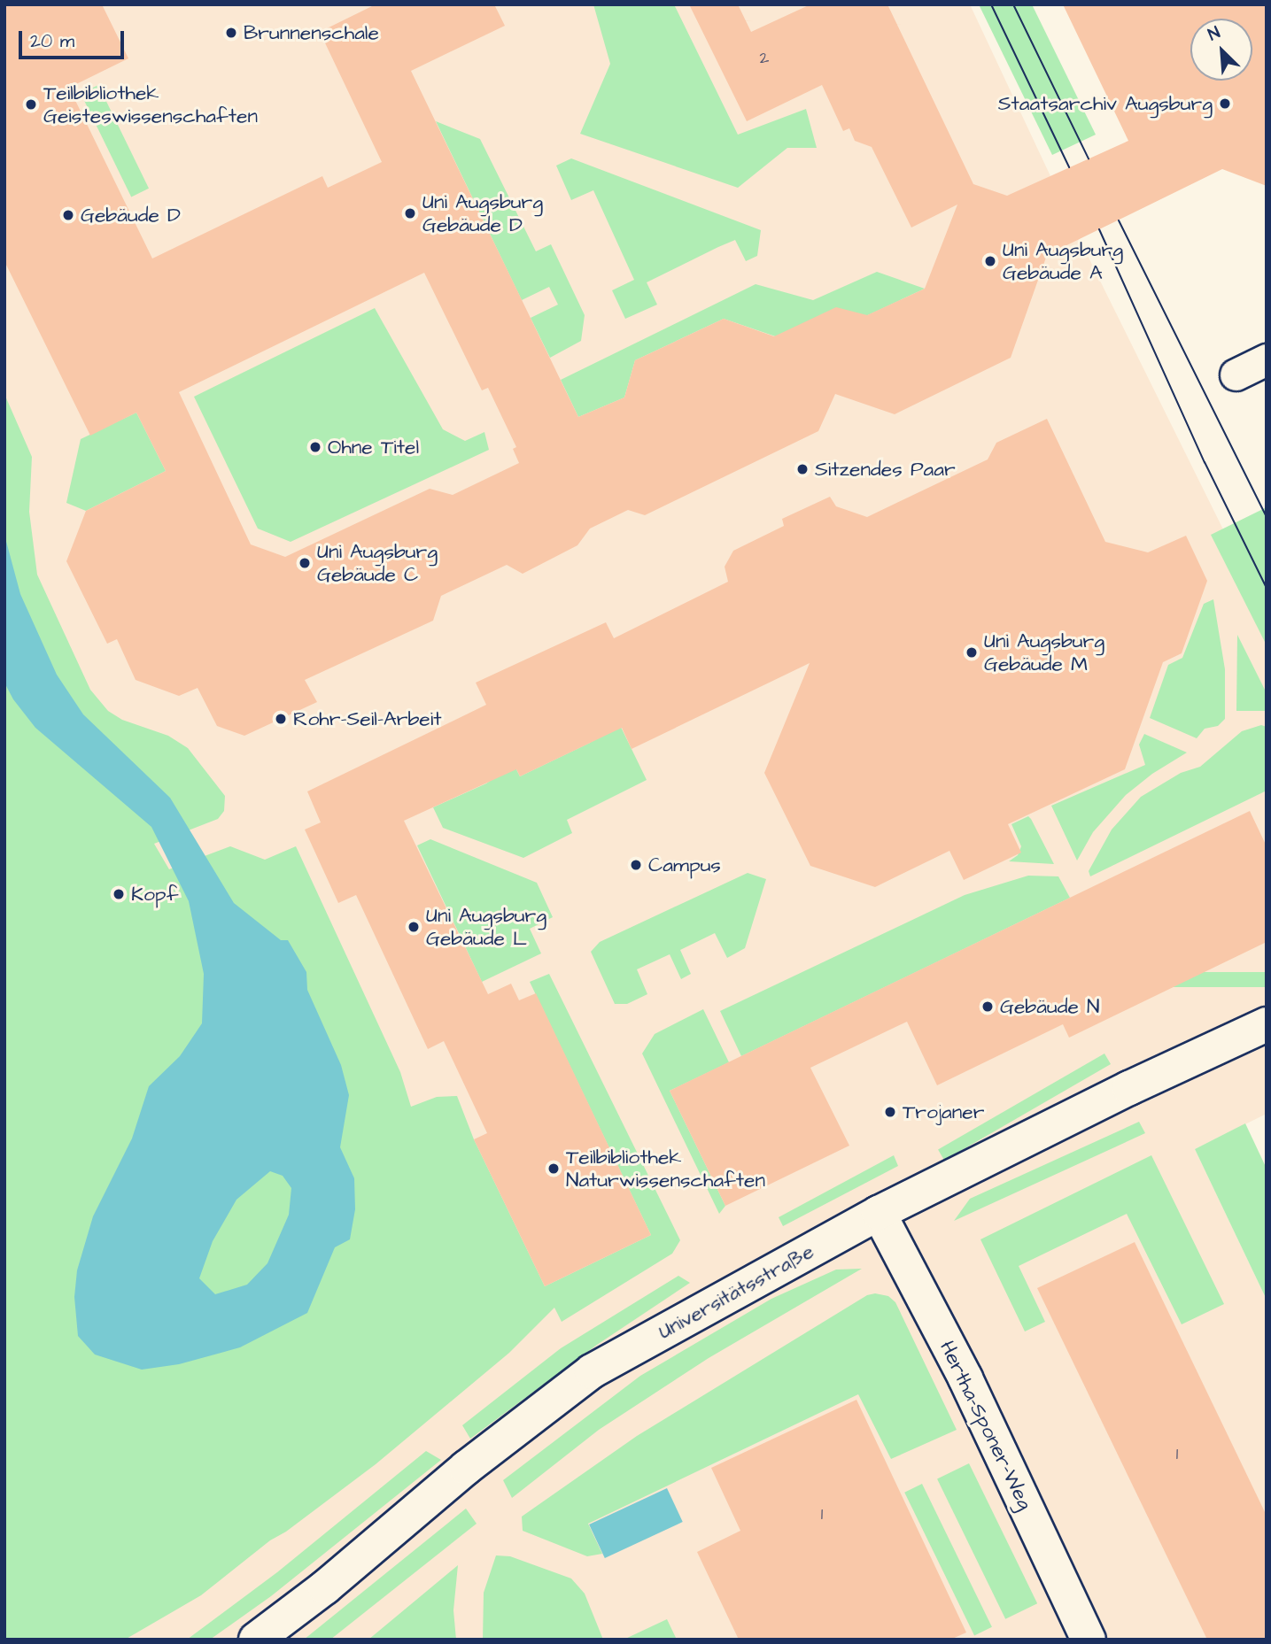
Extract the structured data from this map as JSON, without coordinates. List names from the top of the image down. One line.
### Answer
{"streets":{"street":["Universitätsstraße","Hertha-Sponer-Weg"]},"crossings":[["Universitätsstraße","Hertha-Sponer-Weg"]],"places":["Brunnenschale","Staatsarchiv Augsburg","Teilbibliothek Geisteswissenschaften","Uni Augsburg Gebäude D","Gebäude D","Uni Augsburg Gebäude A","Ohne Titel","Sitzendes Paar","Uni Augsburg Gebäude C","Uni Augsburg Gebäude M","Rohr-Seil-Arbeit","Campus","Kopf","Uni Augsburg Gebäude L","Gebäude N","Trojaner","Teilbibliothek Naturwissenschaften"],"house_numbers":["2","1","1"],"scale_bar":"20 m","north":"top left"}
